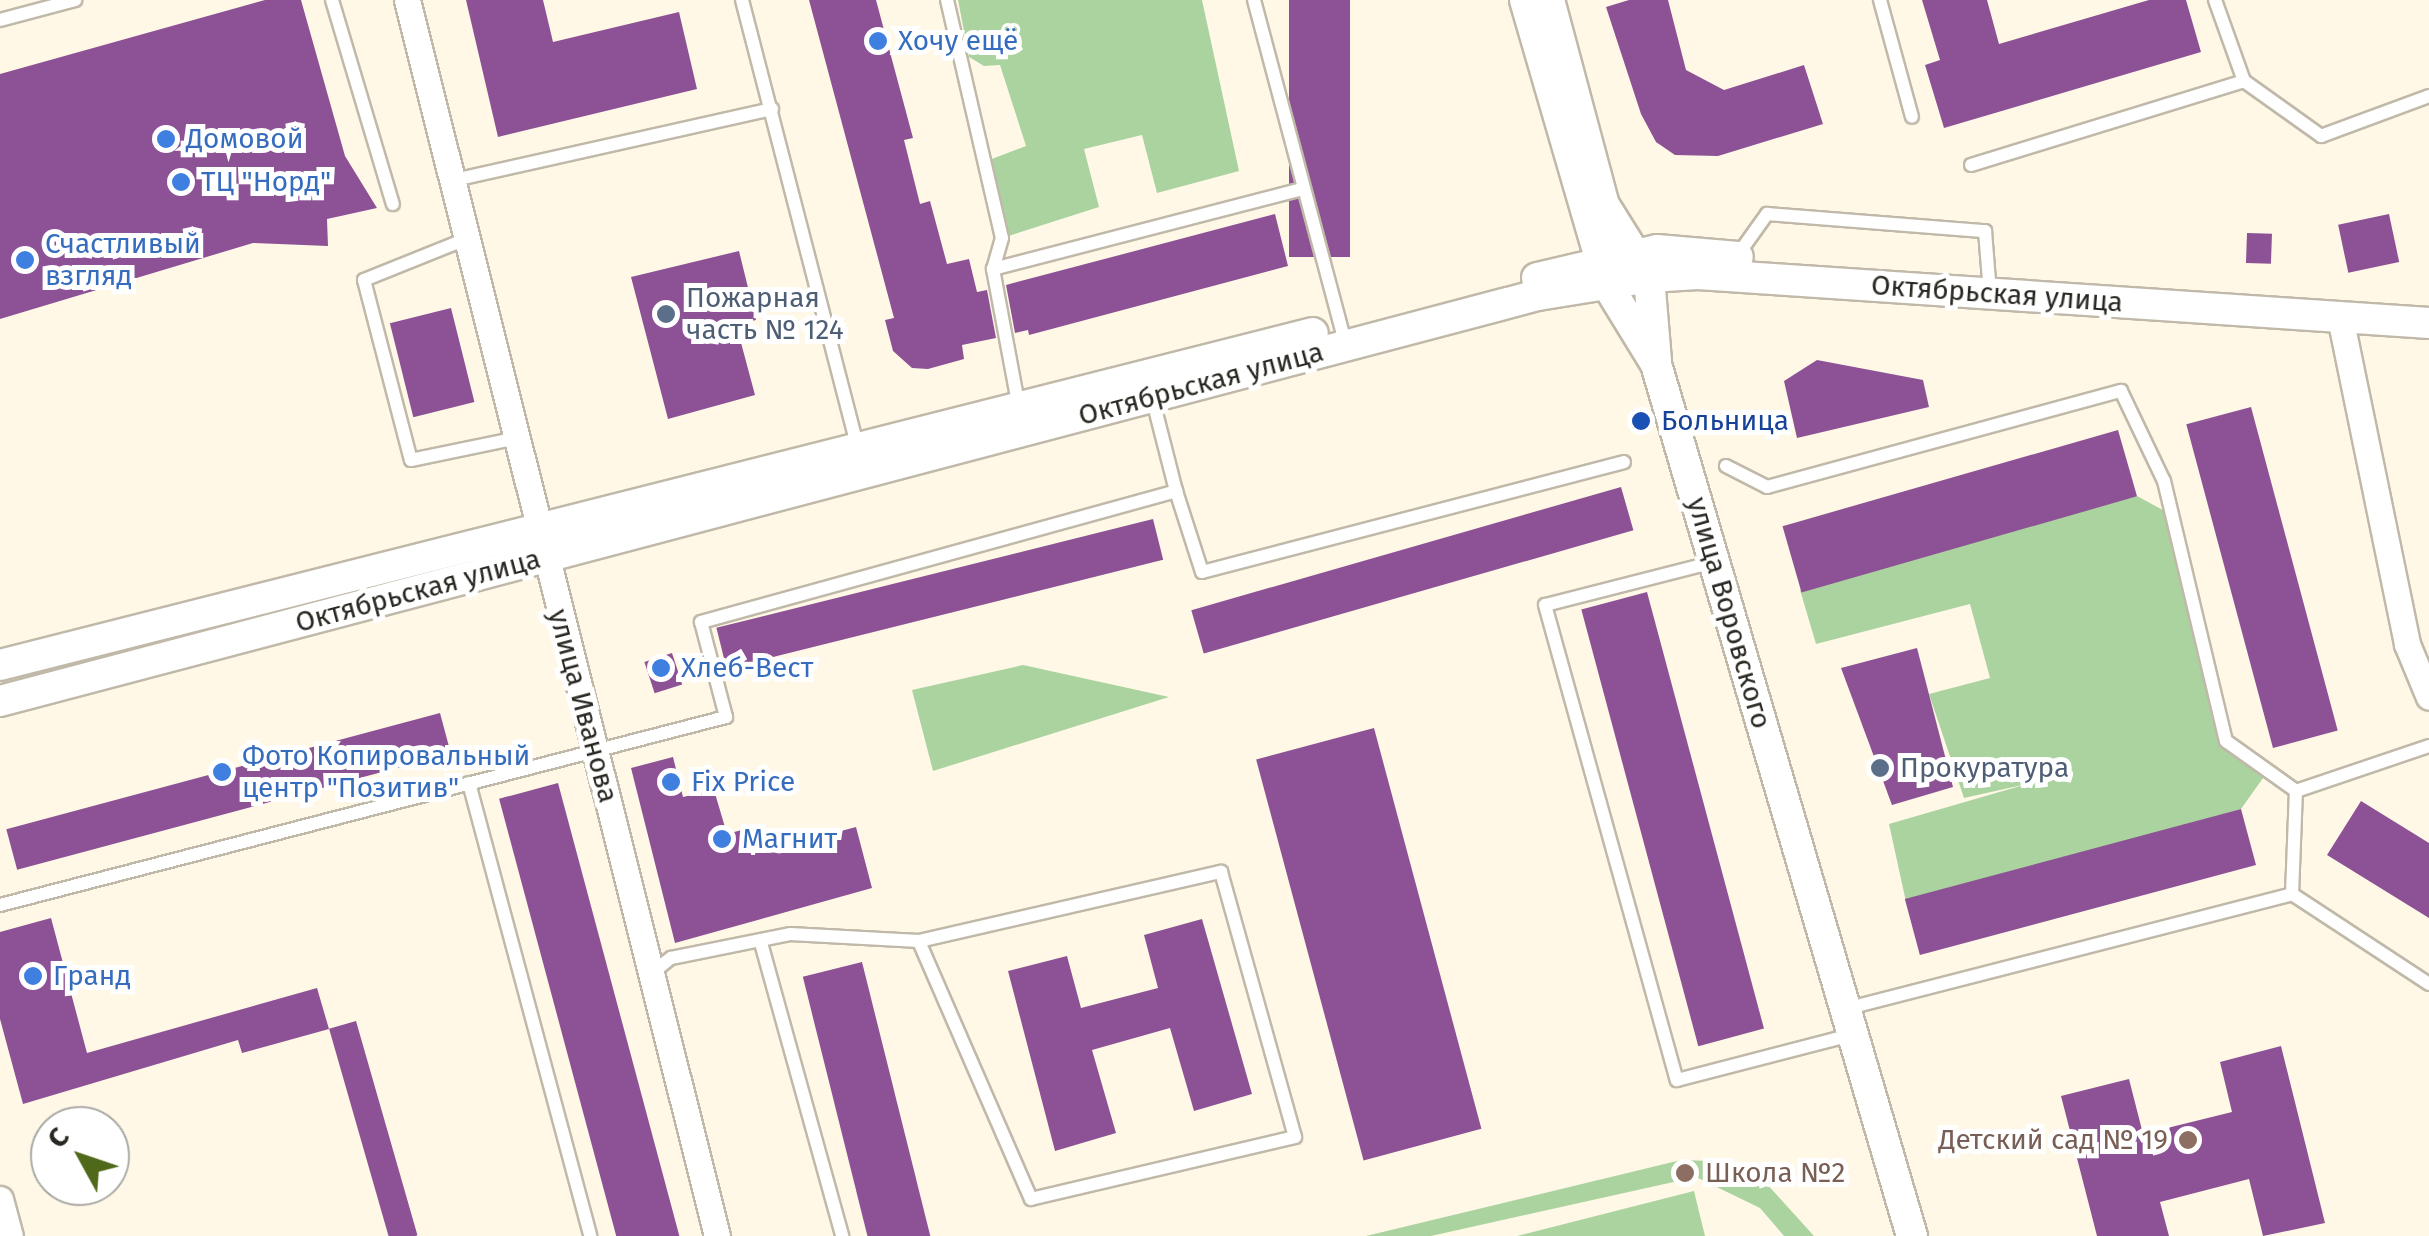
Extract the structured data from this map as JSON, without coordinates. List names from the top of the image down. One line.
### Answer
{"streets":{"street":["Октябрьская улица","улица Воровского","улица Иванова"]},"crossings":[["Октябрьская улица","улица Воровского"],["Октябрьская улица","улица Иванова"]],"places":["Хочу ещё","Домовой","ТЦ \"Норд\"","Счастливый взгляд","Пожарная часть № 124","Больница","Хлеб-Вест","Прокуратура","Фото Копировальный центр \"Позитив\"","Fix Price","Магнит","Гранд","Детский сад № 19","Школа №2"],"north":"top left"}
